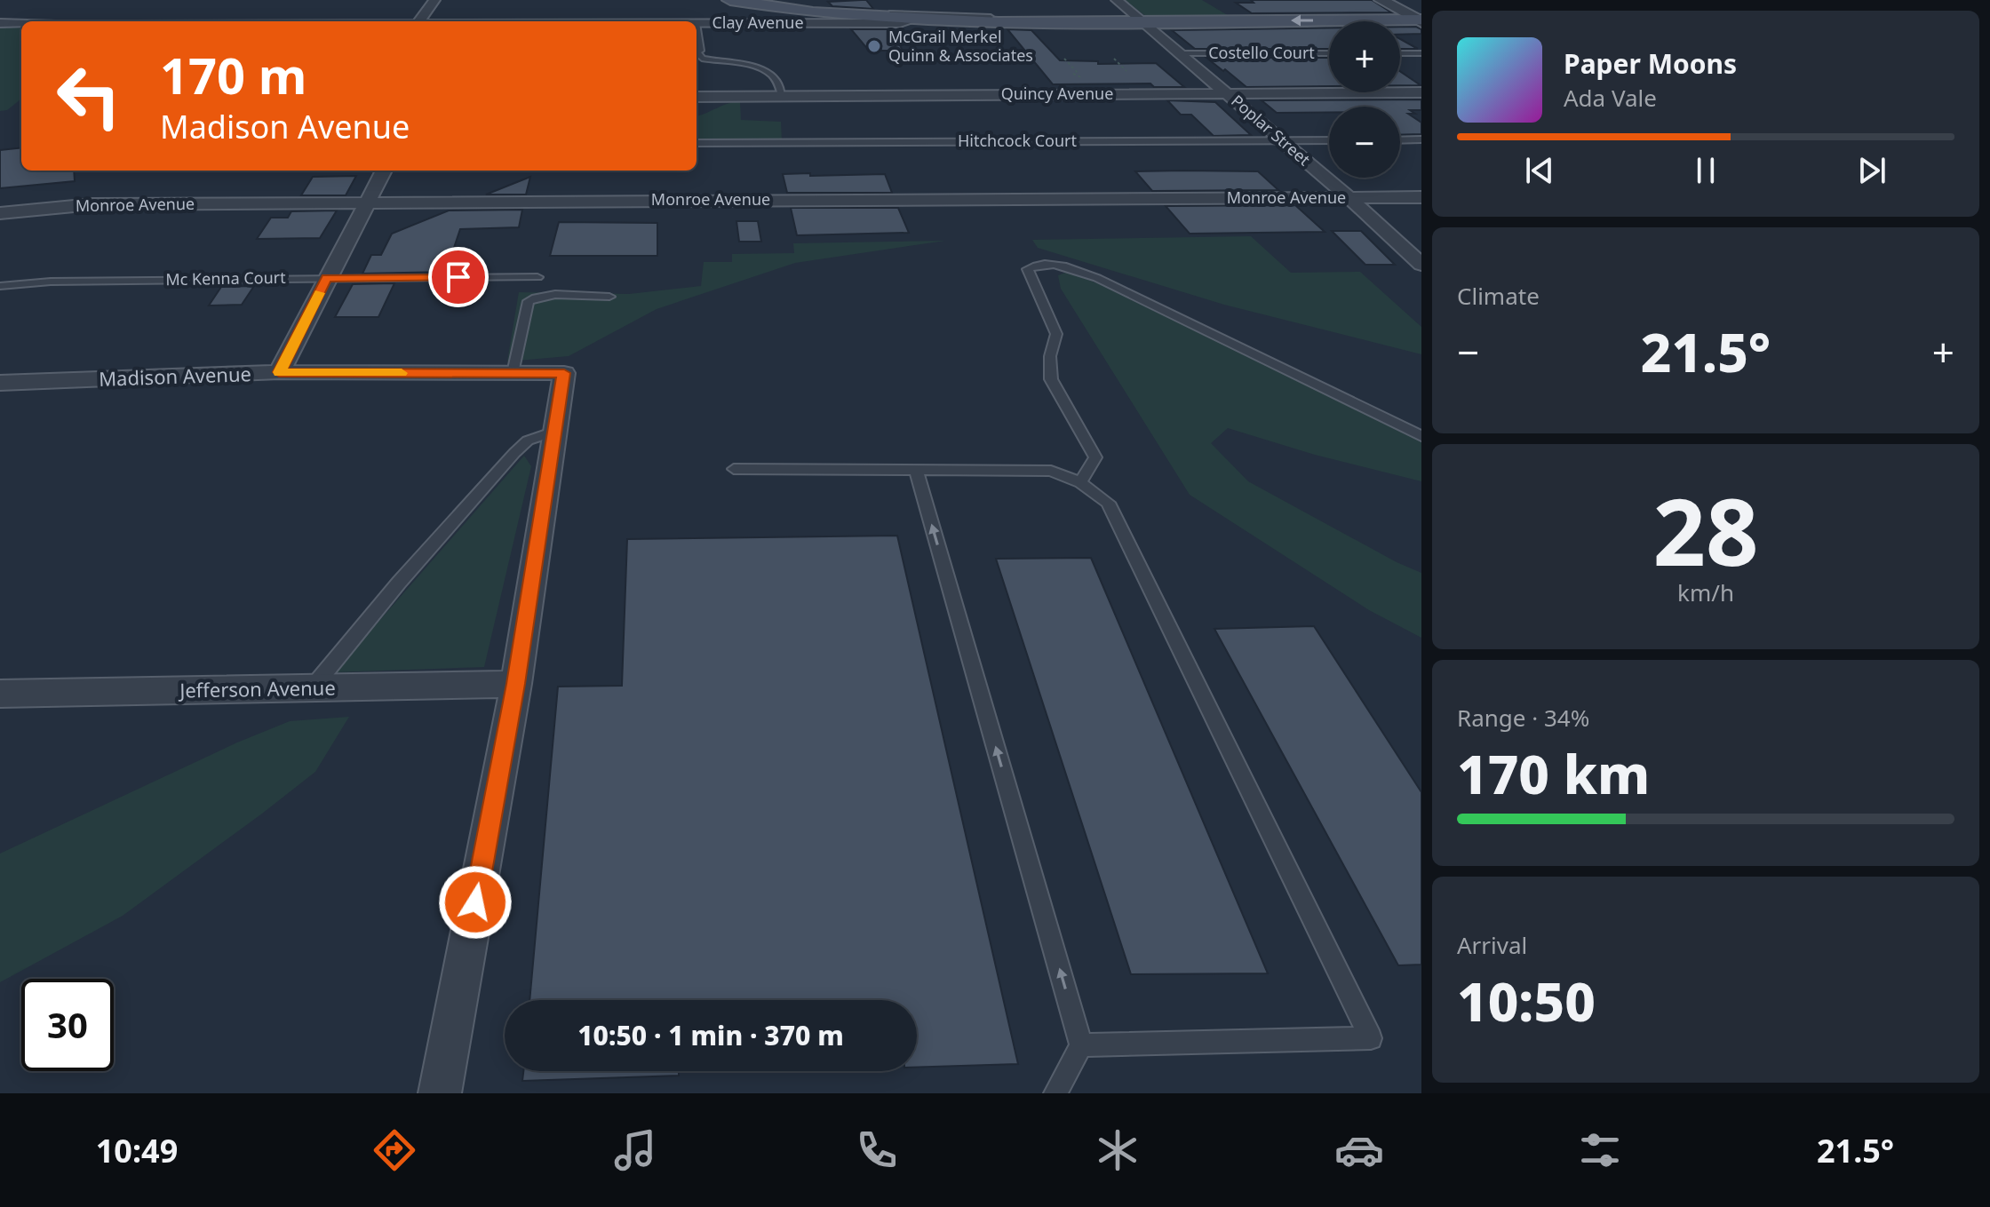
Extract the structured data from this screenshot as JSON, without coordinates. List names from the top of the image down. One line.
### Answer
{"streets":{"main road":["Clay Avenue"],"street":["Quincy Avenue","Poplar Street","Monroe Avenue","Madison Avenue","Jefferson Avenue"],"lane":["Costello Court","Hitchcock Court","Mc Kenna Court"]},"crossings":[["Clay Avenue","Poplar Street"],["Costello Court","Poplar Street"],["Quincy Avenue","Poplar Street"],["Poplar Street","Hitchcock Court"],["Poplar Street","Monroe Avenue"]],"places":["McGrail Merkel Quinn & Associates"],"page":{"map_buttons":["+","−"],"turn":["170 m","Madison Avenue"],"song":["Paper Moons","Ada Vale"],"tile":["Climate",["28","km/h"],["Range · 34%","170 km"],["Arrival","10:50"]],"heat":["−","21.5°","+"],"limit":"30","trip":"10:50 · 1 min · 370 m","tabs":["10:49","21.5°"]}}
